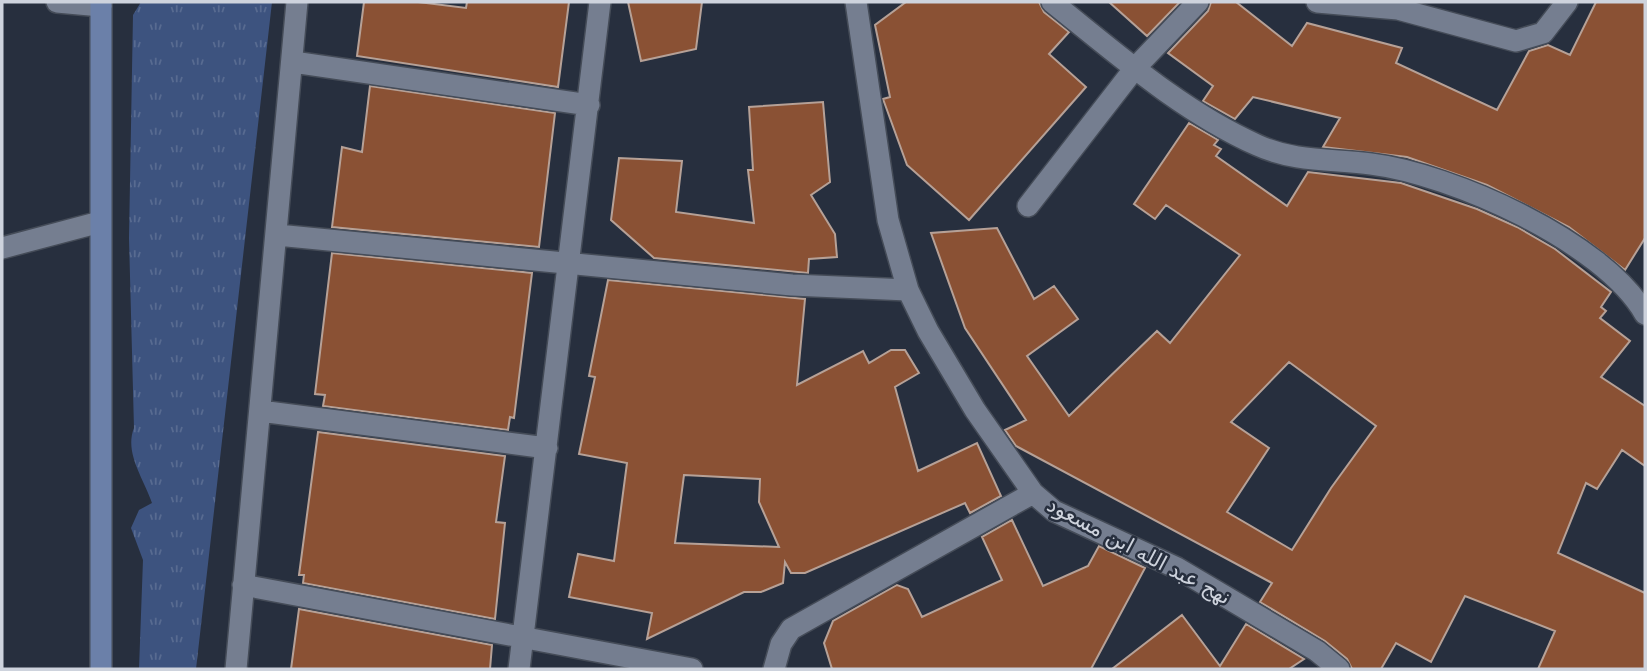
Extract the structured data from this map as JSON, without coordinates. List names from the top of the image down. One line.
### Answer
{"streets":{"street":["نهج عبد الله ابن مسعود"]}}
